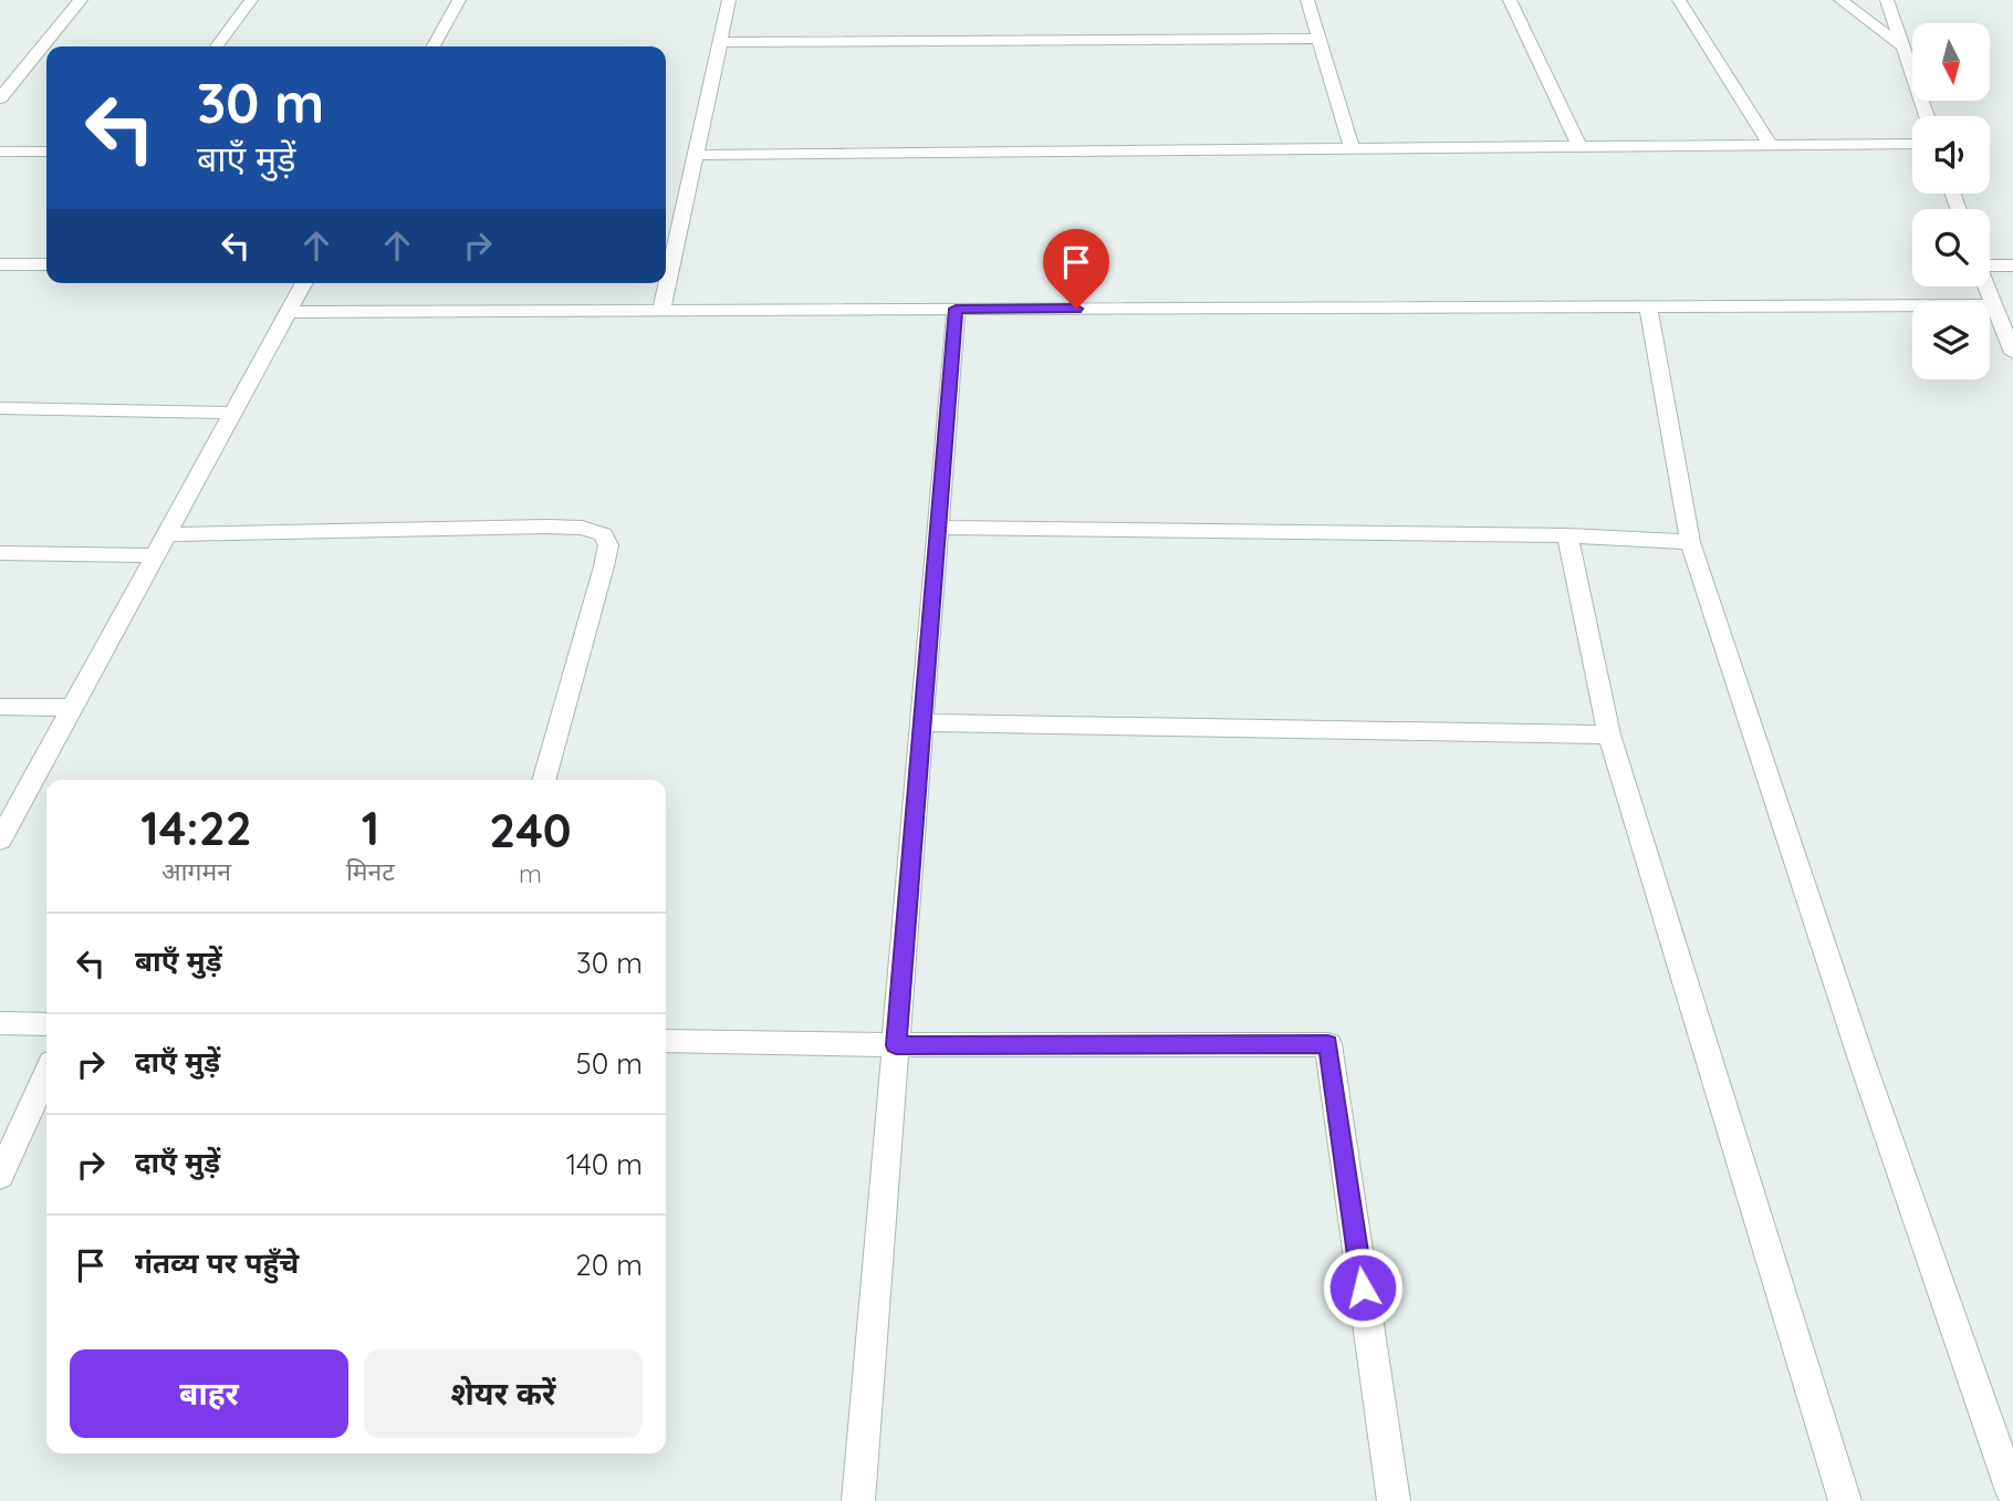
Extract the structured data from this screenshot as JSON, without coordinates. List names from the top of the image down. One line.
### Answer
{"north":"bottom","page":{"turn":["30 m","बाएँ मुड़ें"],"eta":["14:22","आगमन","1","मिनट","240","m"],"list":[{"name":"बाएँ मुड़ें","value":"30 m"},{"name":"दाएँ मुड़ें","value":"50 m"},{"name":"दाएँ मुड़ें","value":"140 m"},{"name":"गंतव्य पर पहुँचे","value":"20 m"}],"buttons":["बाहर","शेयर करें"]}}
